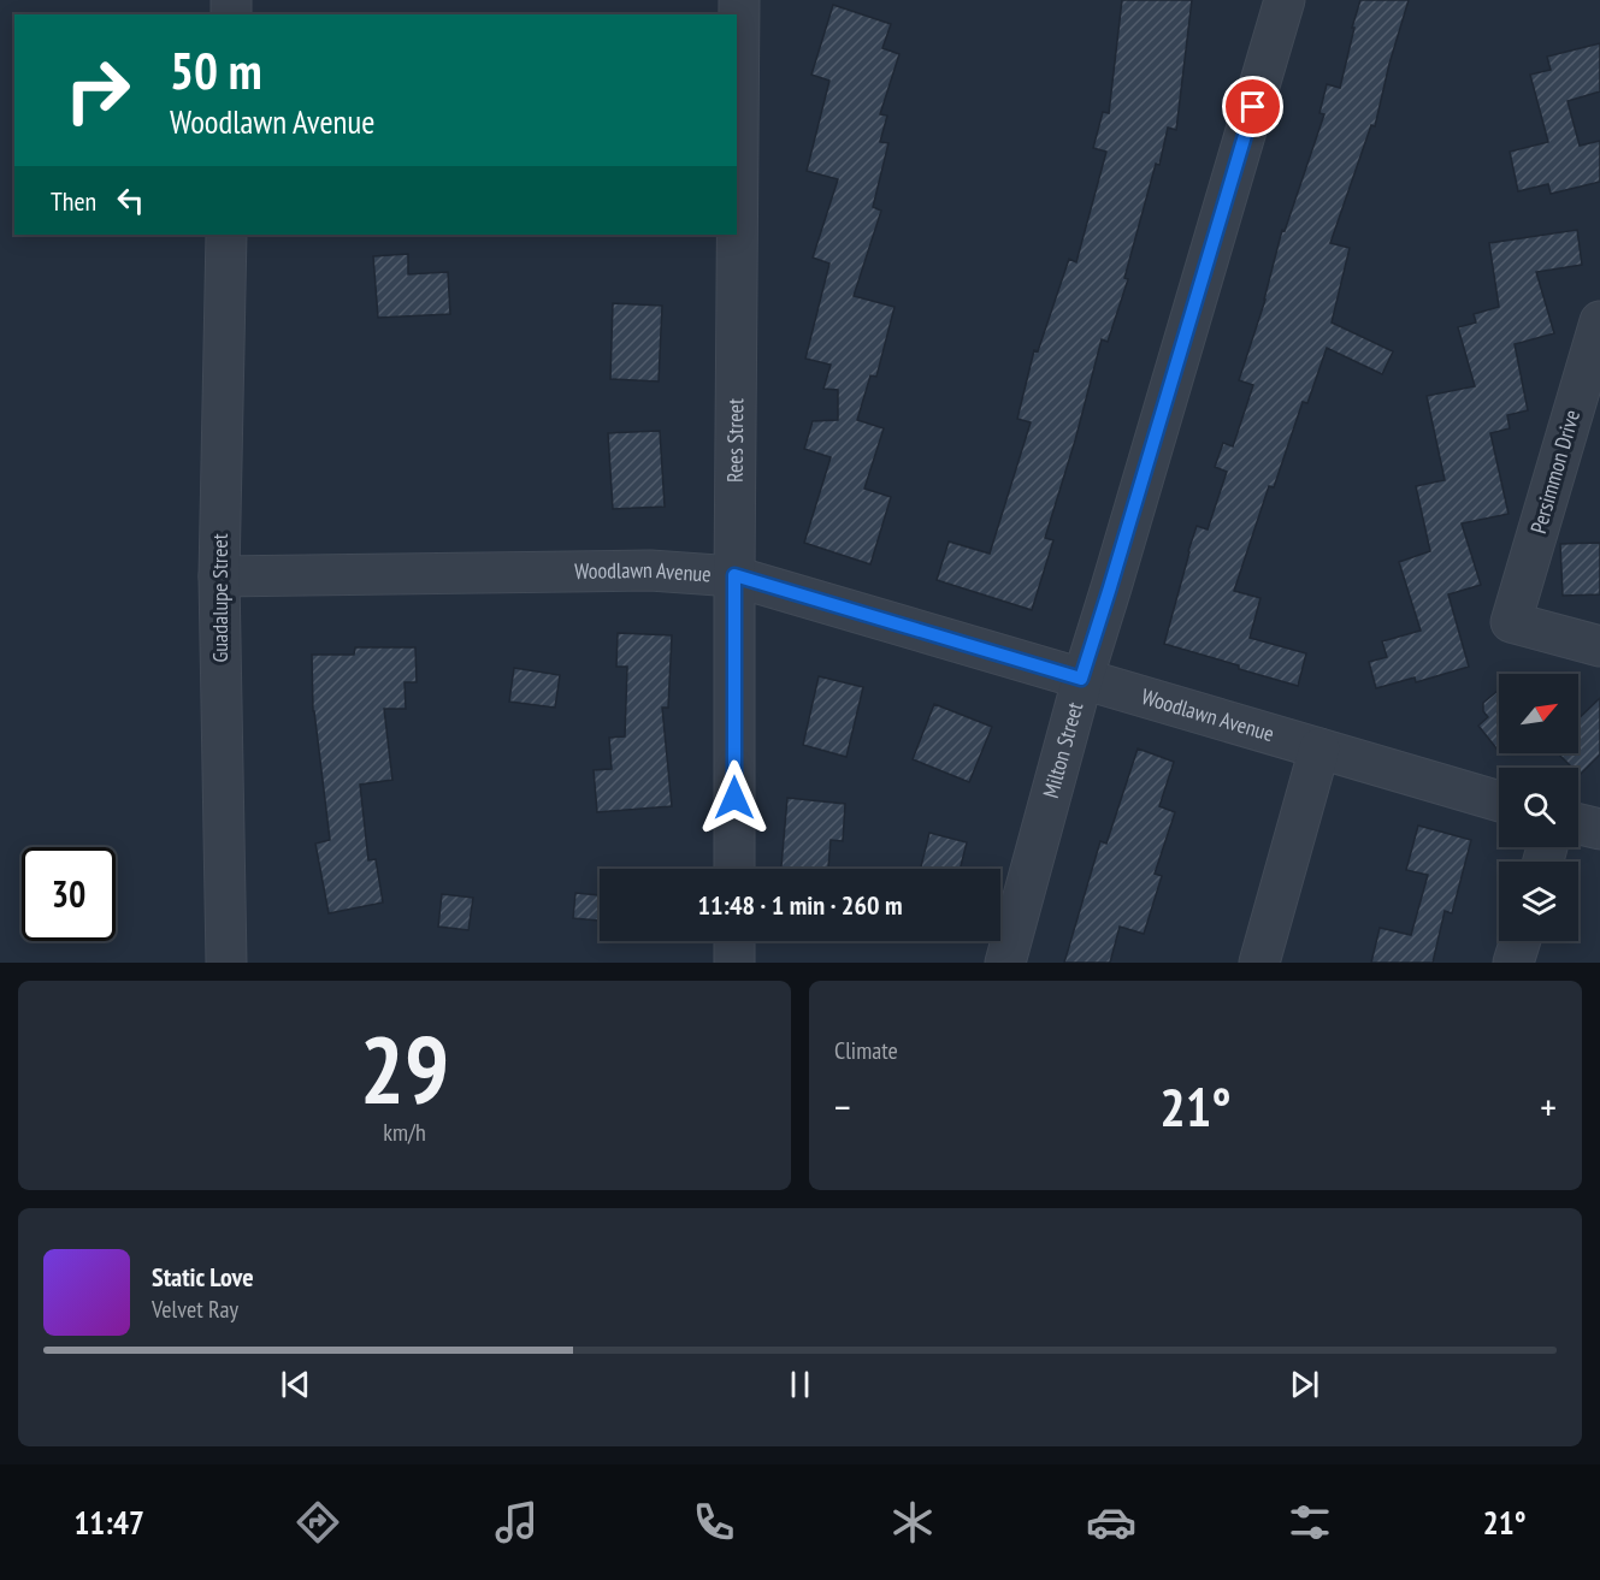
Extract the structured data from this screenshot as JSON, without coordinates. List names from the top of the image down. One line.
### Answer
{"streets":{"street":["Rees Street","Persimmon Drive","Woodlawn Avenue","Guadalupe Street","Milton Street"]},"crossings":[["Rees Street","Woodlawn Avenue"],["Woodlawn Avenue","Guadalupe Street"],["Woodlawn Avenue","Milton Street"]],"north":"top right","page":{"turn":["50 m","Woodlawn Avenue"],"then":"Then","limit":"30","trip":"11:48 · 1 min · 260 m","tile":[["29","km/h"],"Climate"],"heat":["−","21°","+"],"song":["Static Love","Velvet Ray"],"tabs":["11:47","21°"]}}
